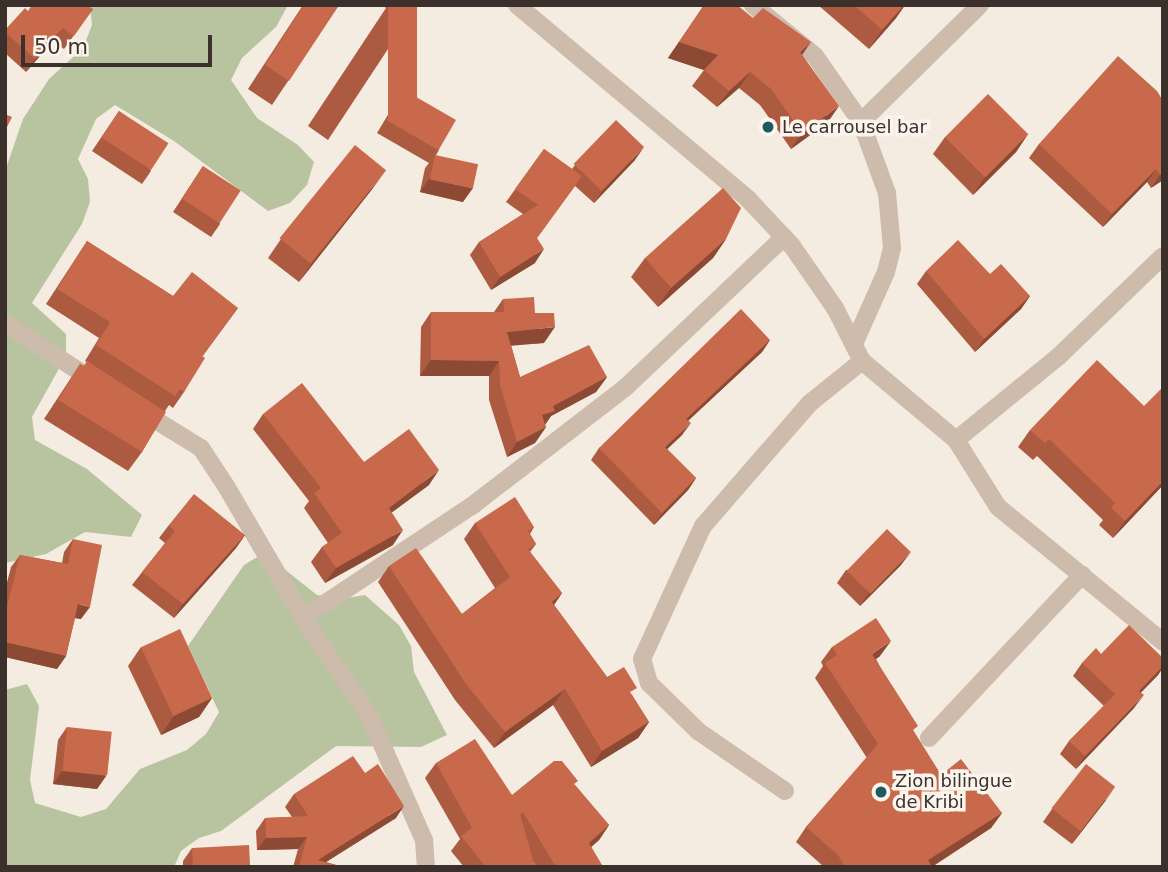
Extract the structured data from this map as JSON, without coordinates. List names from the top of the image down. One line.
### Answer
{"places":["Le carrousel bar","Zion bilingue de Kribi"],"scale_bar":"50 m"}
